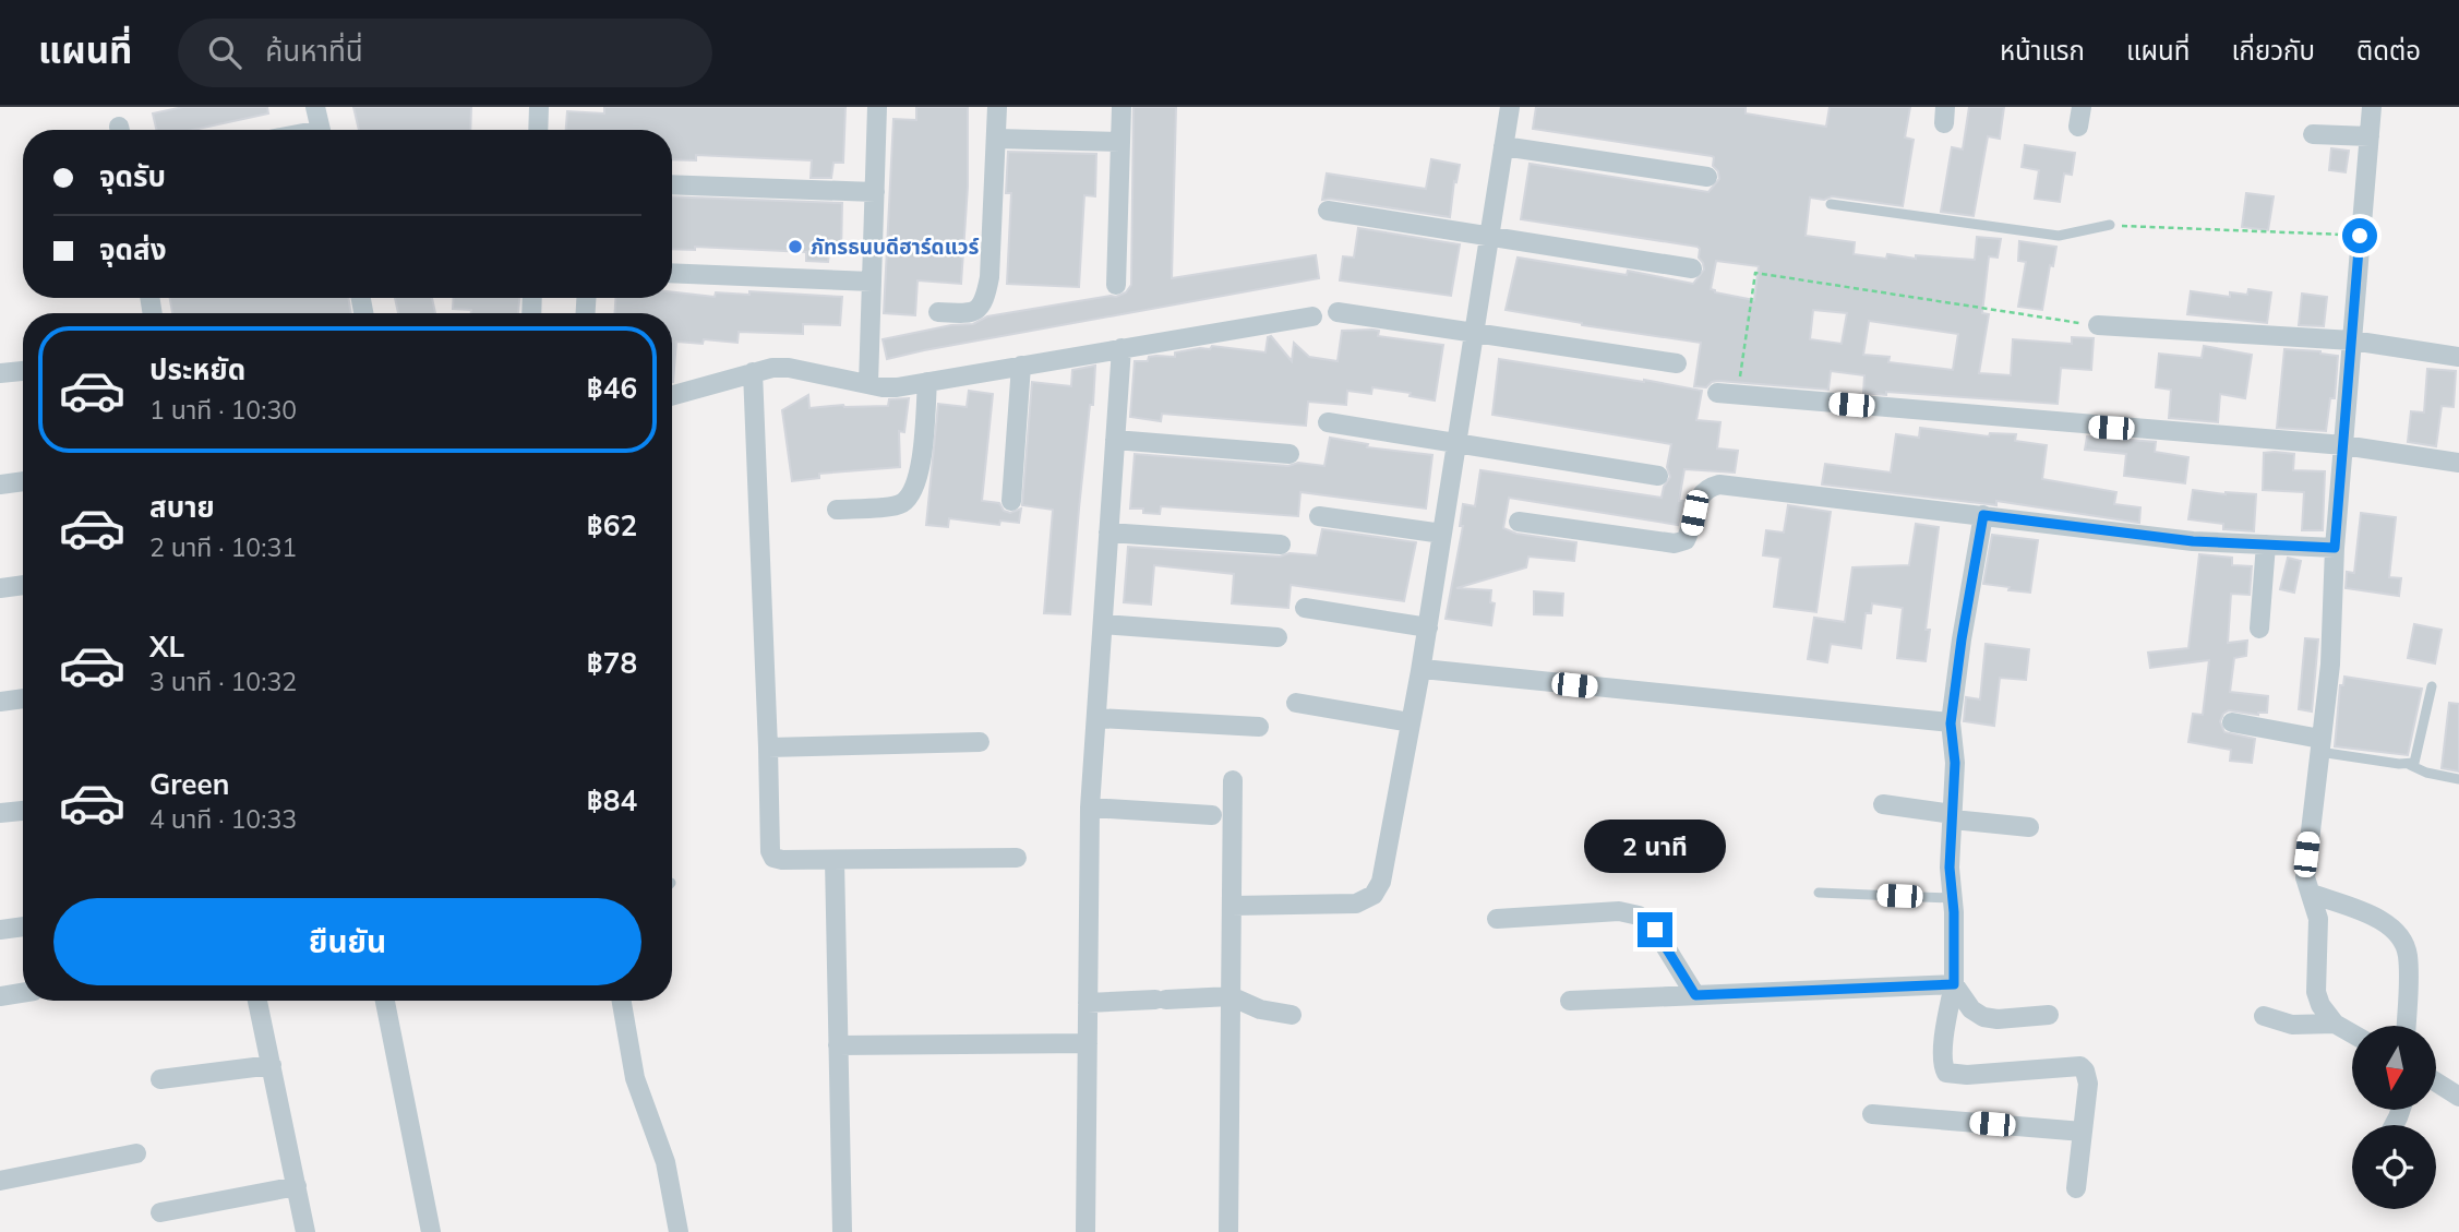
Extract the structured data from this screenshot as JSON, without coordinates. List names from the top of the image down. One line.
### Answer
{"places":["ภัทรธนบดีฮาร์ดแวร์"],"north":"bottom","page":{"header":"แผนที่","search":"ค้นหาที่นี่","nav":["หน้าแรก","แผนที่","เกี่ยวกับ","ติดต่อ"],"banner":["จุดรับ","จุดส่ง"],"list":[{"name":"ประหยัด","note":"1 นาที · 10:30","value":"฿46"},{"name":"สบาย","note":"2 นาที · 10:31","value":"฿62"},{"name":"XL","note":"3 นาที · 10:32","value":"฿78"},{"name":"Green","note":"4 นาที · 10:33","value":"฿84"}],"bubble":"2 นาที","buttons":"ยืนยัน"}}
